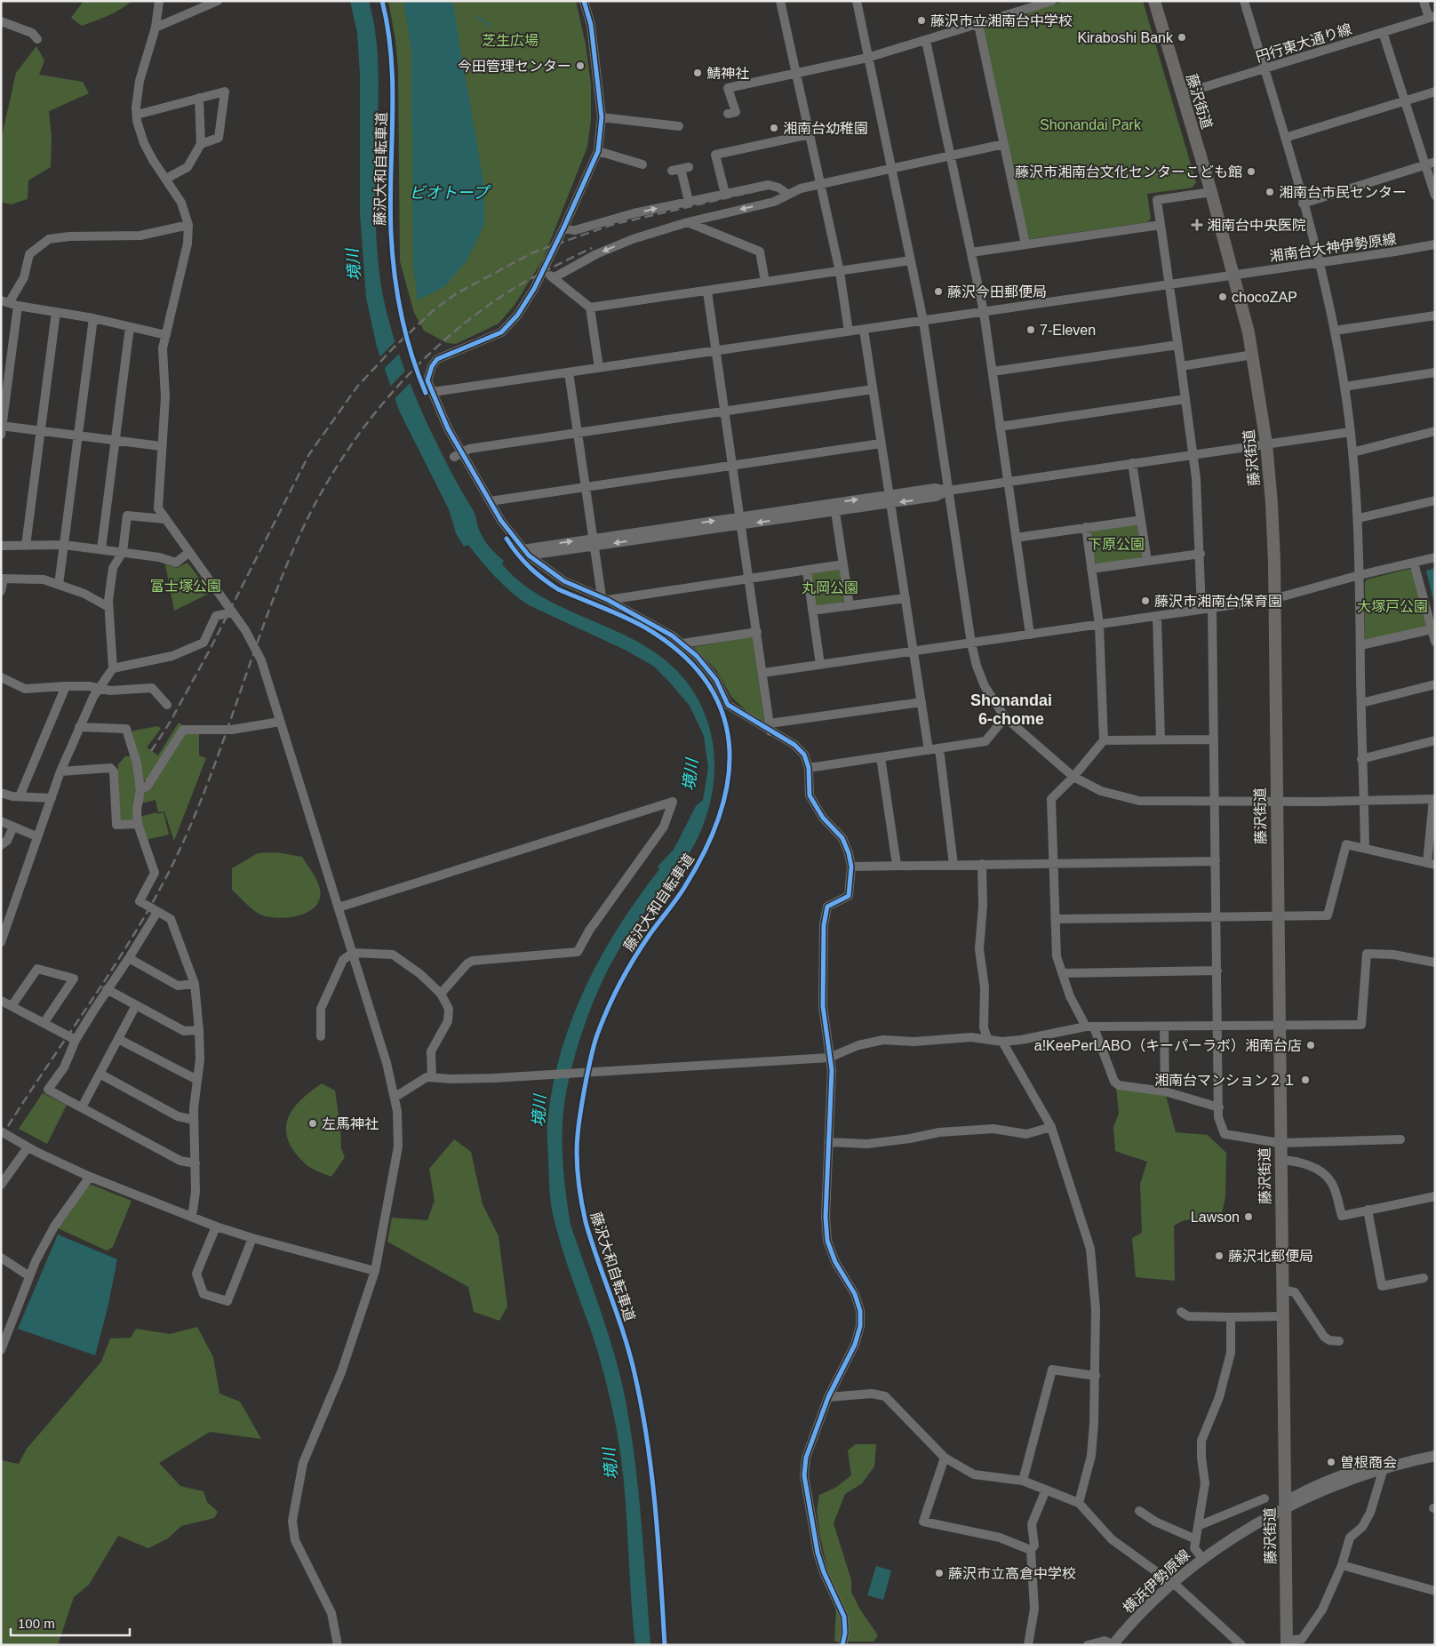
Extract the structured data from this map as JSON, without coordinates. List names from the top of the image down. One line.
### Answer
{"streets":{"highway":["藤沢街道"],"main road":["横浜伊勢原線"],"street":["円行東大通り線","湘南台大神伊勢原線"],"cycle path":["藤沢大和自転車道"]},"crossings":[["円行東大通り線","藤沢街道"],["藤沢街道","湘南台大神伊勢原線"],["藤沢街道","横浜伊勢原線"]],"districts":["Shonandai 6-chome"],"water":["ビオトープ","境川"],"parks":["芝生広場","Shonandai Park","下原公園","富士塚公園","丸岡公園","大塚戸公園"],"places":{"other":["藤沢市立湘南台中学校","Kiraboshi Bank","今田管理センター","鯖神社","湘南台幼稚園","藤沢市湘南台文化センターこども館","湘南台市民センター","藤沢今田郵便局","chocoZAP","7-Eleven","藤沢市湘南台保育園","a!KeePerLABO（キーパーラボ）湘南台店","湘南台マンション２１","左馬神社","Lawson","藤沢北郵便局","曽根商会","藤沢市立高倉中学校"],"health":["湘南台中央医院"]},"scale_bar":"100 m"}
